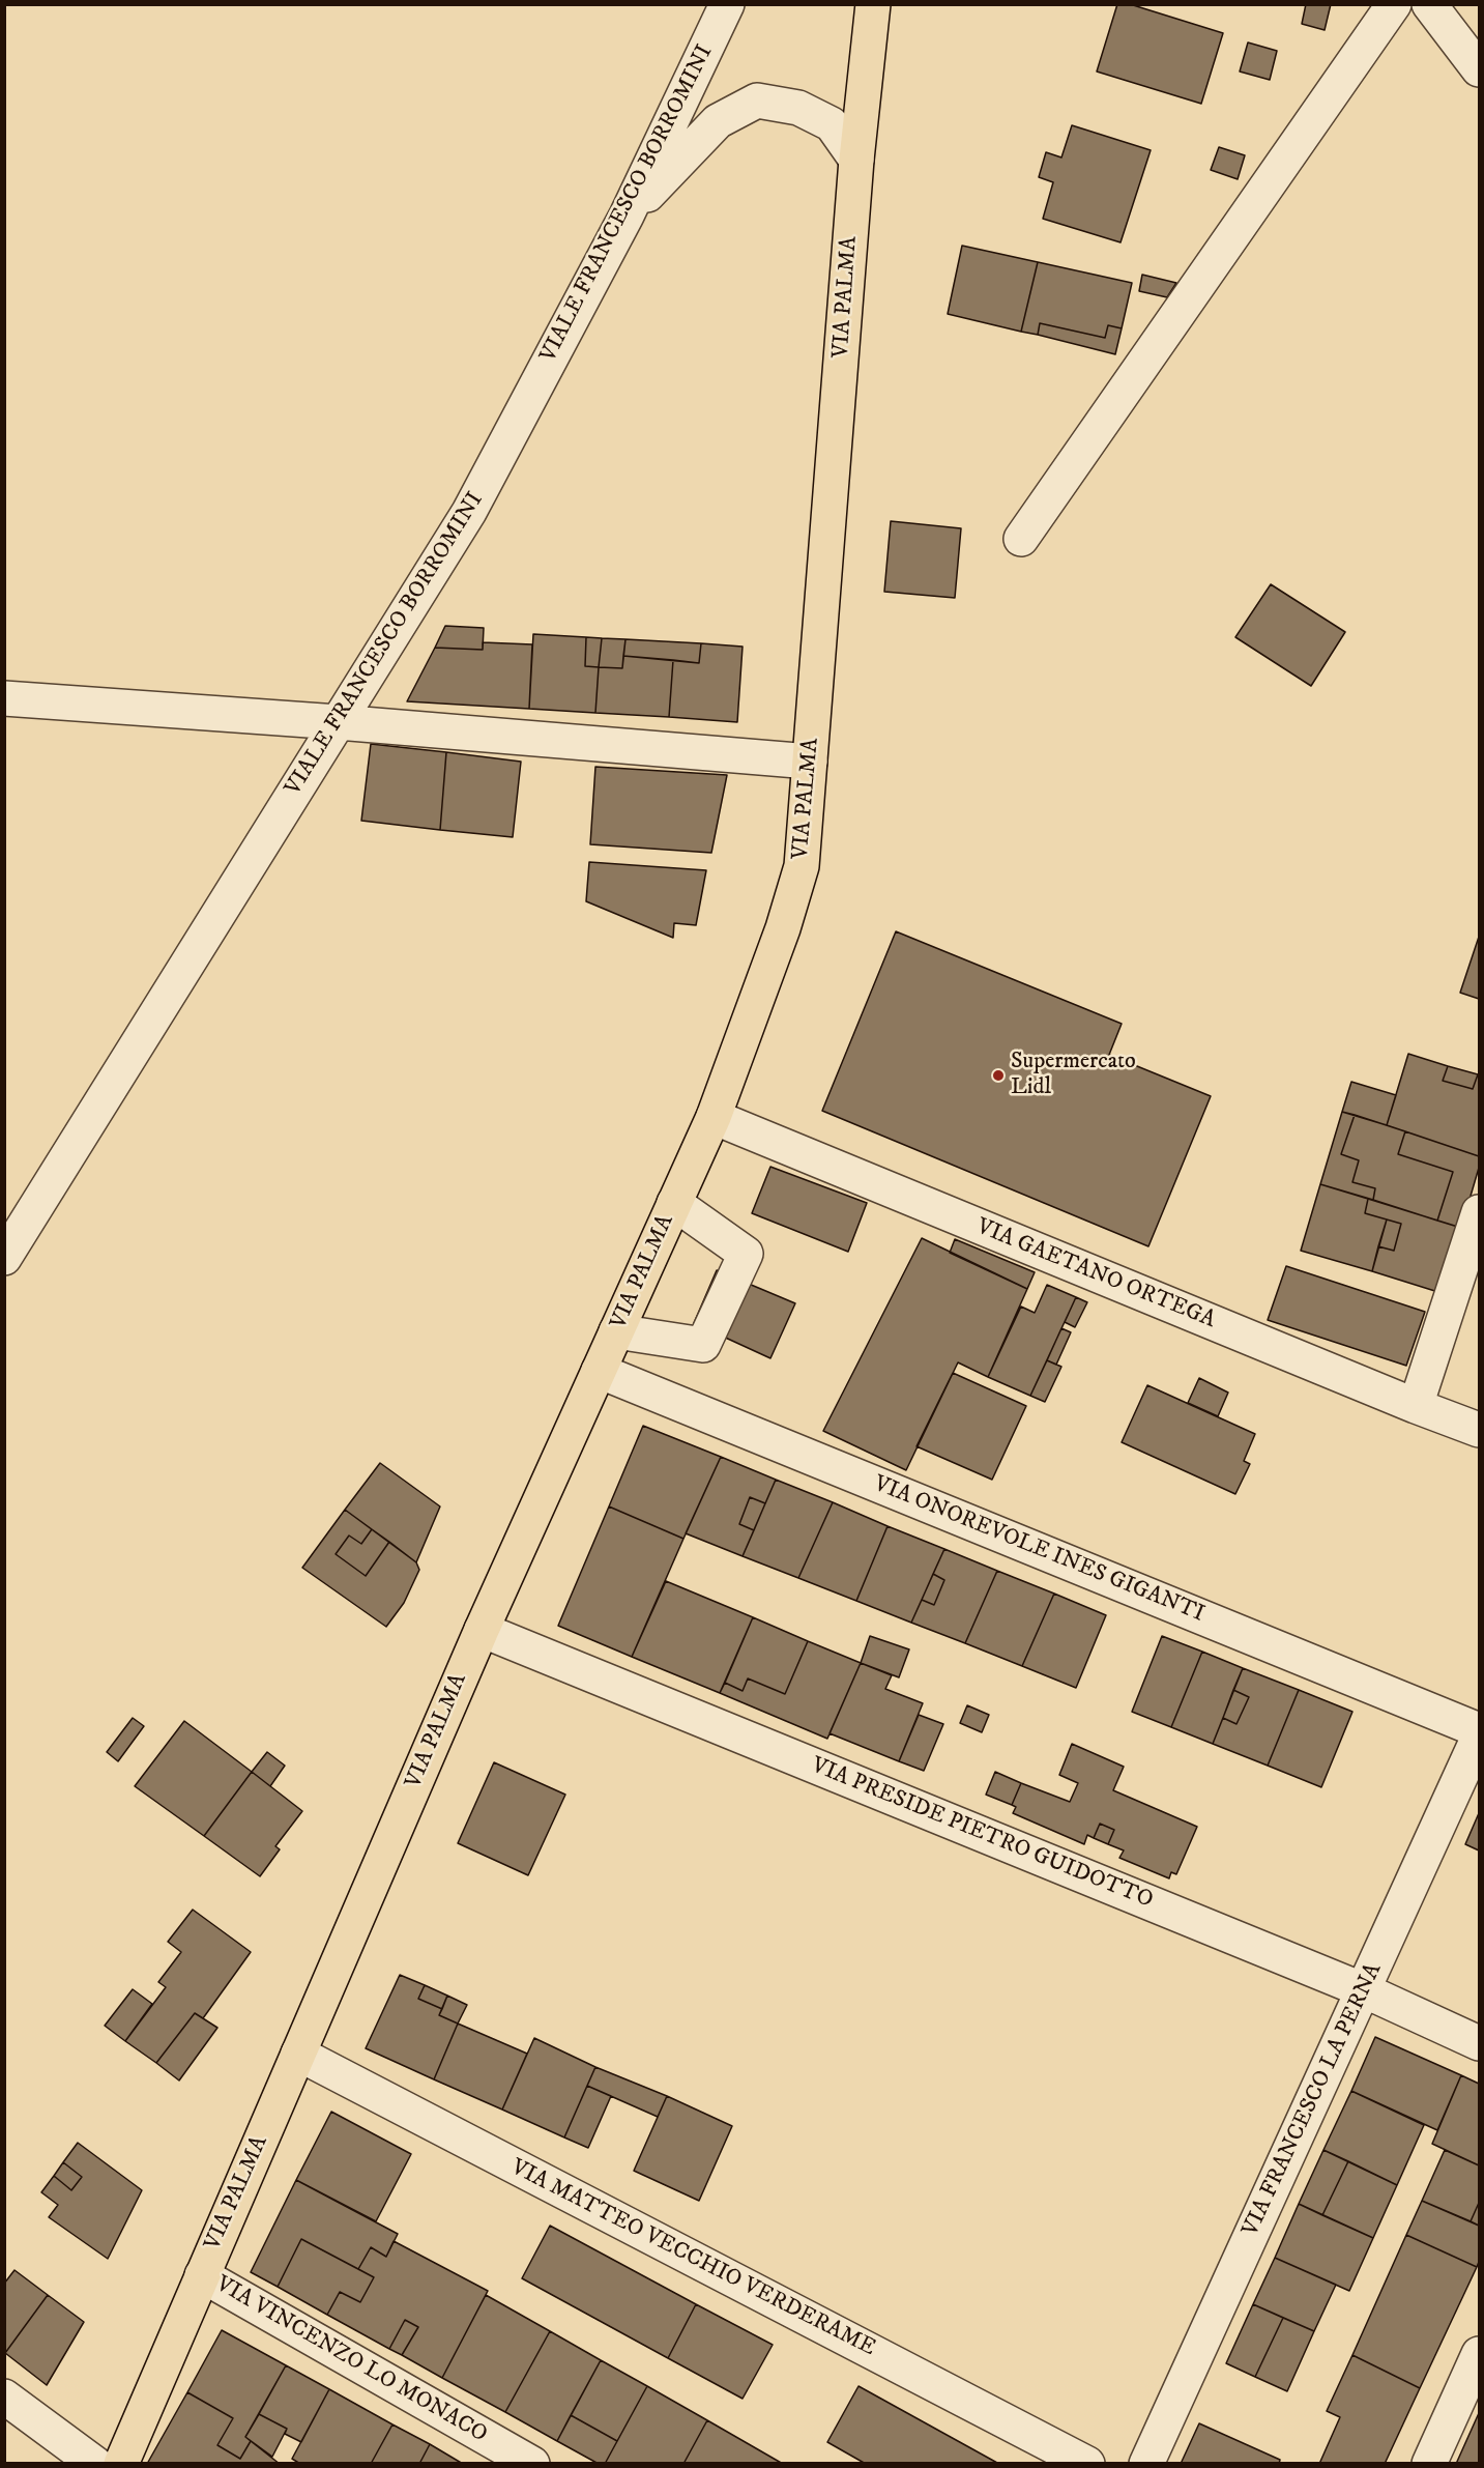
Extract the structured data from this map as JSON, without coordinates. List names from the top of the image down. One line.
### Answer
{"streets":{"main road":["VIA PALMA"],"street":["VIALE FRANCESCO BORROMINI","VIA GAETANO ORTEGA","VIA ONOREVOLE INES GIGANTI","VIA PRESIDE PIETRO GUIDOTTO","VIA FRANCESCO LA PERNA","VIA MATTEO VECCHIO VERDERAME","VIA VINCENZO LO MONACO"]},"crossings":[["VIA PALMA","VIA GAETANO ORTEGA"],["VIA PALMA","VIA ONOREVOLE INES GIGANTI"],["VIA PALMA","VIA PRESIDE PIETRO GUIDOTTO"],["VIA PALMA","VIA MATTEO VECCHIO VERDERAME"],["VIA PALMA","VIA VINCENZO LO MONACO"],["VIA PRESIDE PIETRO GUIDOTTO","VIA FRANCESCO LA PERNA"]],"places":["Supermercato Lidl"]}
